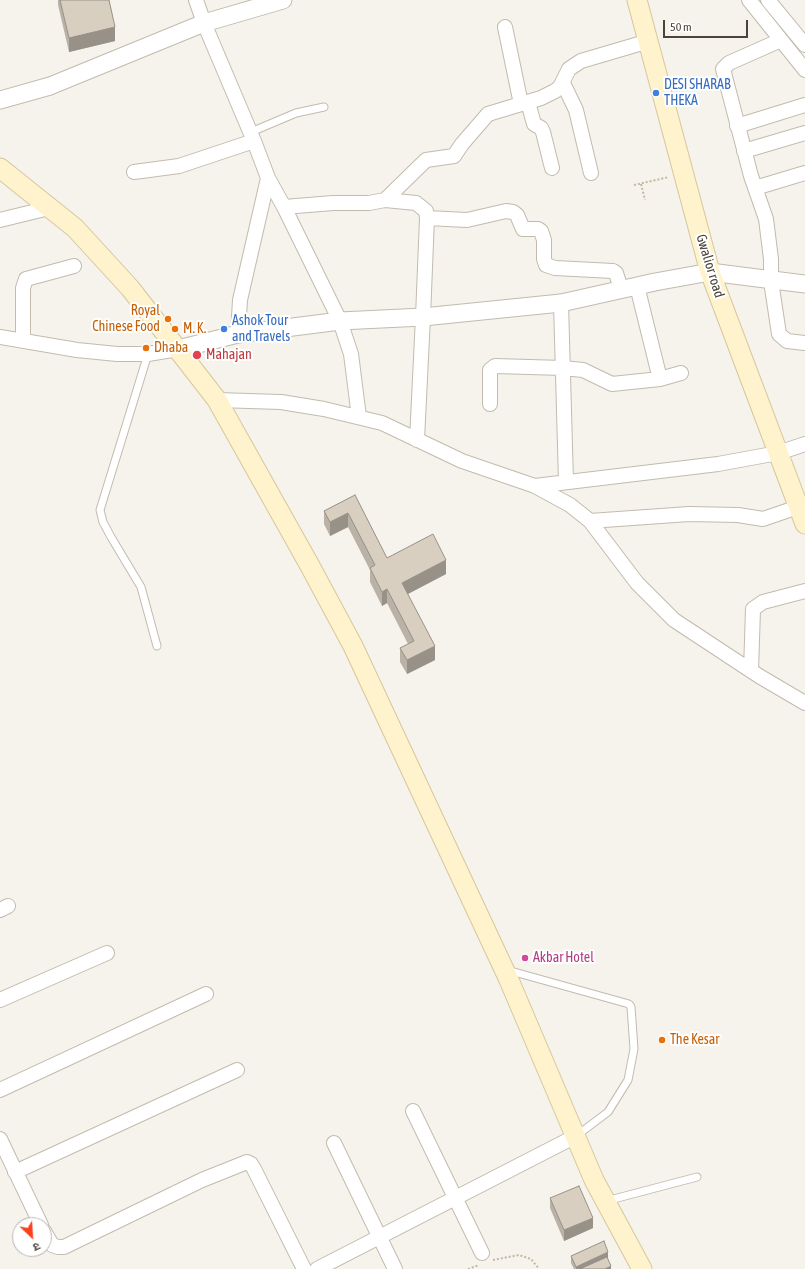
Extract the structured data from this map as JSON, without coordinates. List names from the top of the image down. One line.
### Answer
{"streets":{"main road":["Gwalior road"]},"places":["DESI SHARAB THEKA","Royal Chinese Food","M. K.","Ashok Tour and Travels","Dhaba","Mahajan","Akbar Hotel","The Kesar"],"scale_bar":"50 m","north":"bottom right"}
